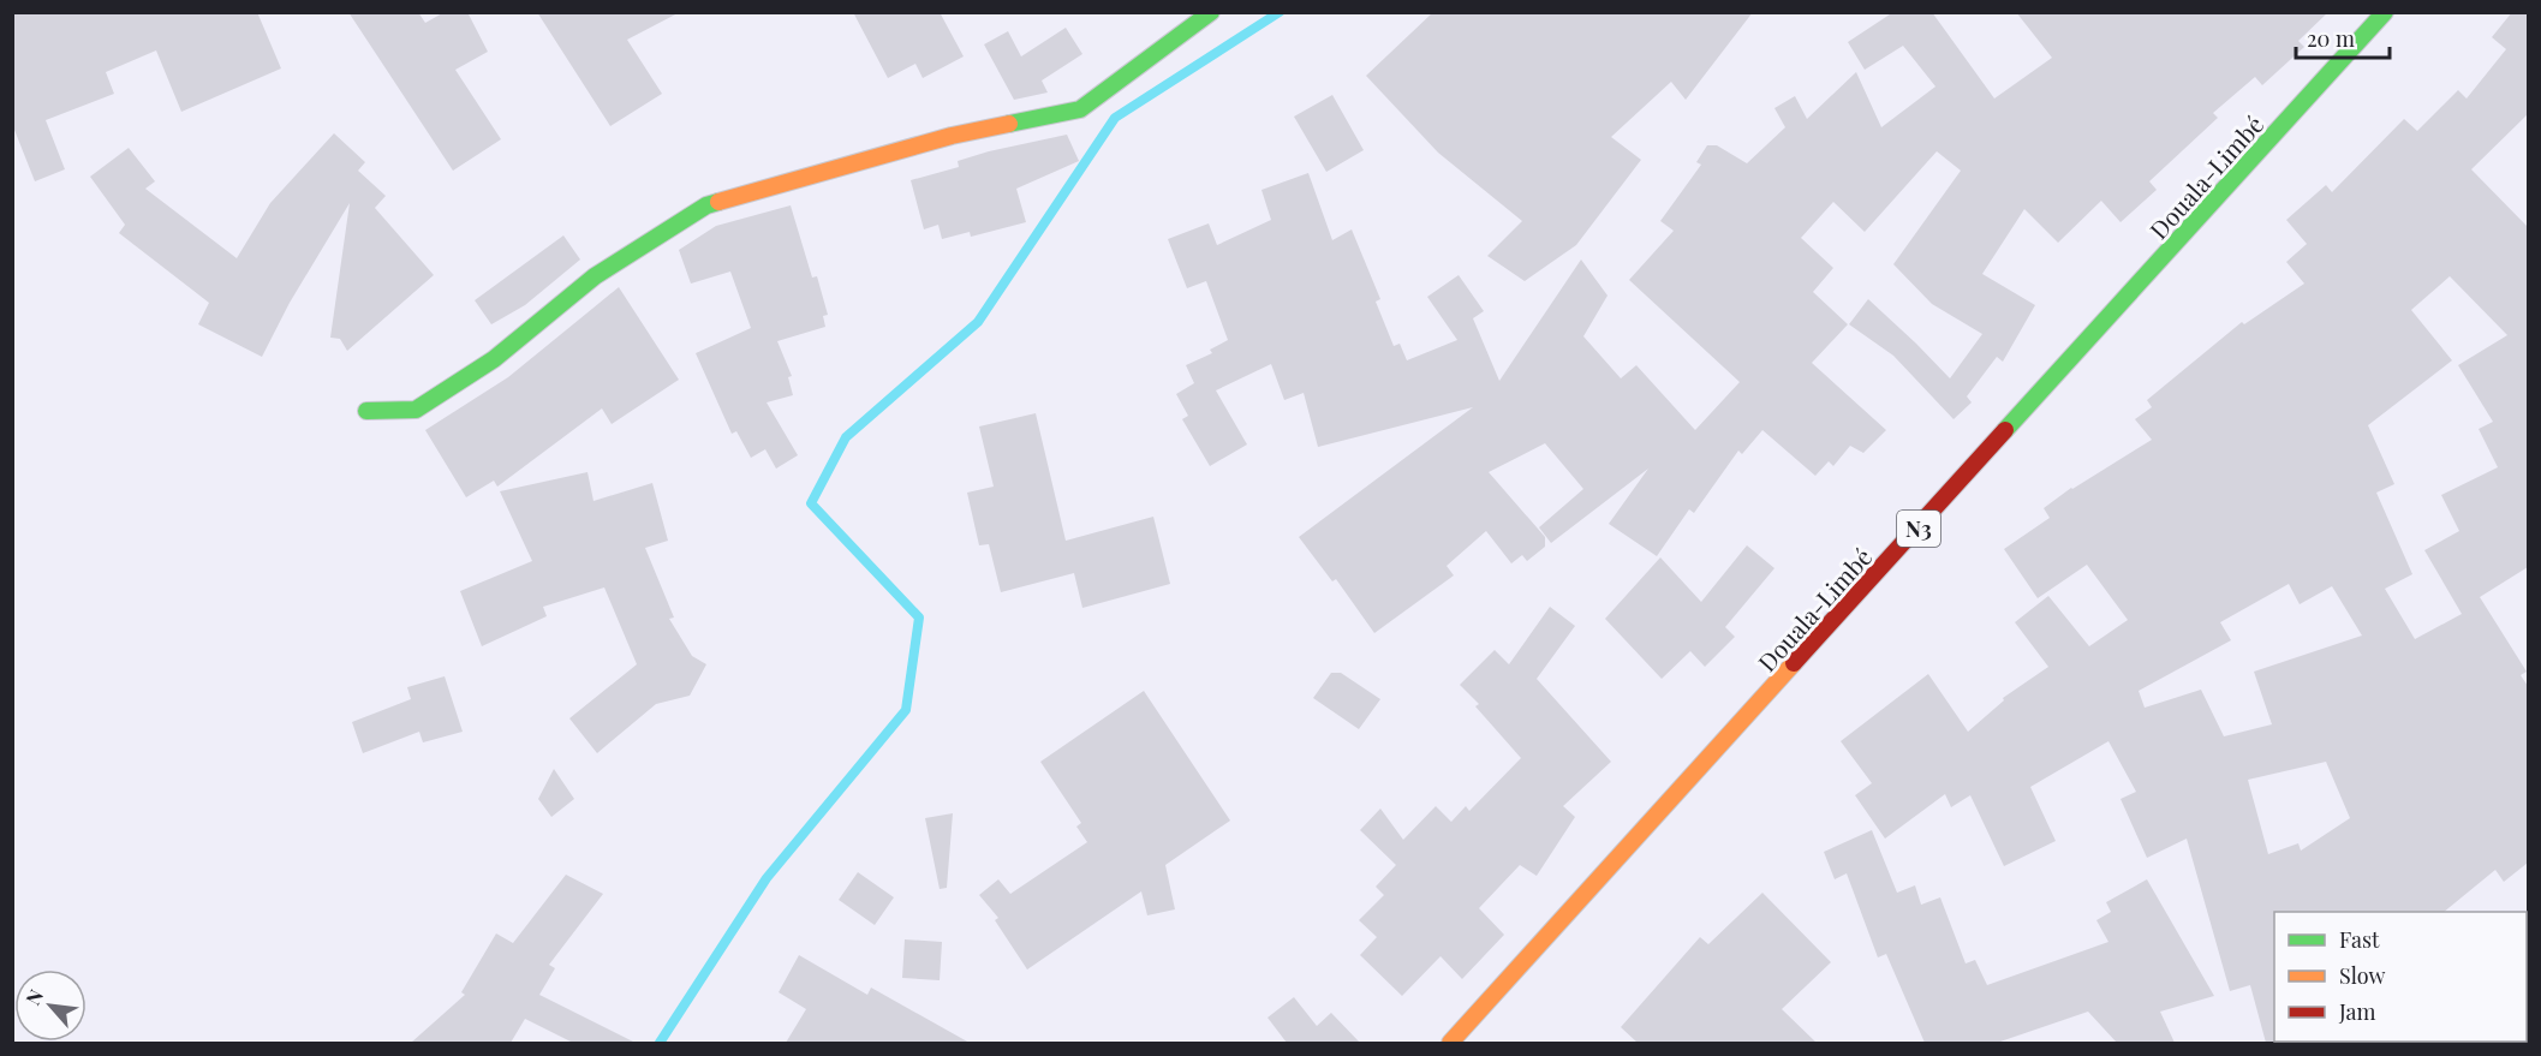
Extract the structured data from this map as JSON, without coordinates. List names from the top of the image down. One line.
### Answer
{"streets":{"main road":["Douala-Limbé","N3"]},"legend":["Fast","Slow","Jam"],"scale_bar":"20 m","north":"top left"}
